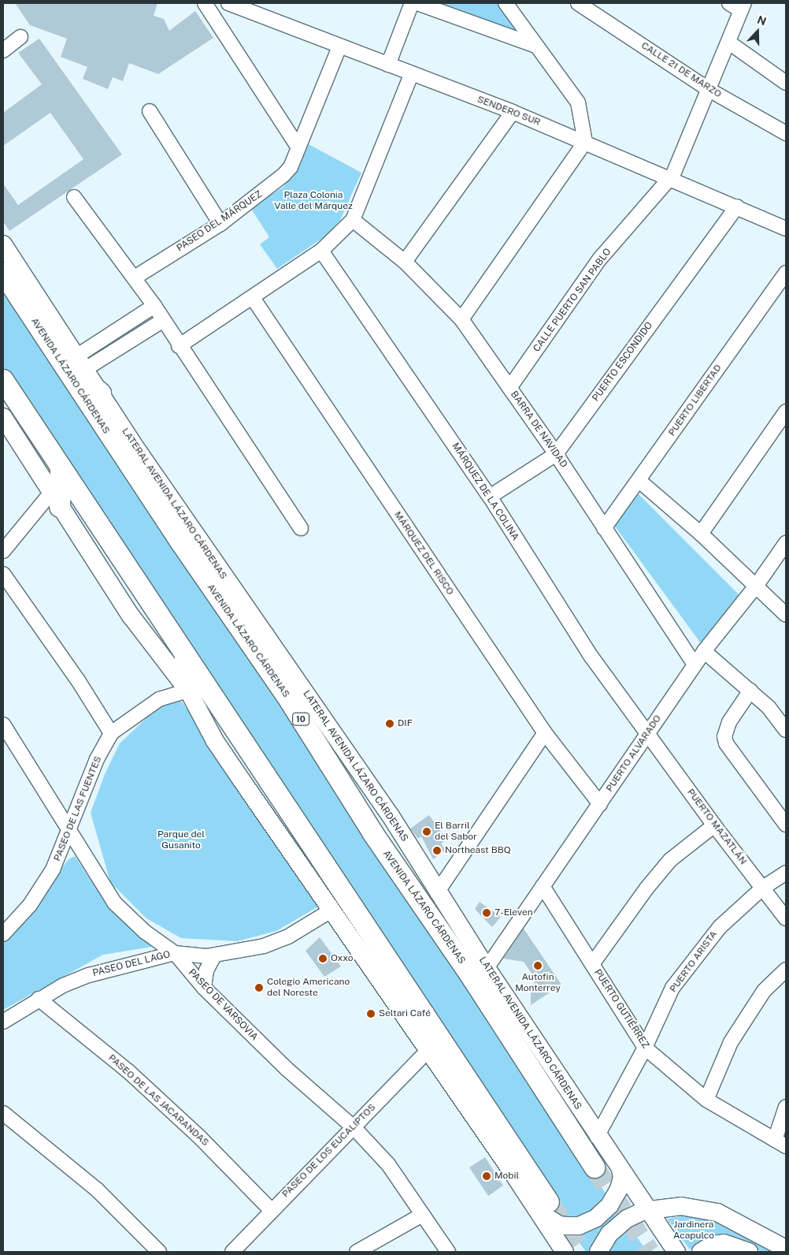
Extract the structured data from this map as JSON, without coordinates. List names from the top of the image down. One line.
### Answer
{"streets":{"highway":["AVENIDA LÁZARO CÁRDENAS","10"],"main road":["LATERAL AVENIDA LÁZARO CÁRDENAS"],"street":["CALLE 21 DE MARZO","SENDERO SUR","PASEO DEL MÁRQUEZ","CALLE PUERTO SAN PABLO","PUERTO ESCONDIDO","PUERTO LIBERTAD","BARRA DE NAVIDAD","MÁRQUEZ DE LA COLINA","MÁRQUEZ DEL RISCO","PUERTO ALVARADO","PASEO DE LAS FUENTES","PUERTO MAZATLÁN","PUERTO ARISTA","PASEO DEL LAGO","PASEO DE VARSOVIA","PUERTO GUTIÉRREZ","PASEO DE LAS JACARANDAS","PASEO DE LOS EUCALIPTOS"]},"crossings":[["CALLE 21 DE MARZO","CALLE PUERTO SAN PABLO"],["SENDERO SUR","PASEO DEL MÁRQUEZ"],["SENDERO SUR","CALLE PUERTO SAN PABLO"],["SENDERO SUR","PUERTO ESCONDIDO"],["CALLE PUERTO SAN PABLO","BARRA DE NAVIDAD"],["PUERTO ESCONDIDO","BARRA DE NAVIDAD"],["PUERTO ESCONDIDO","MÁRQUEZ DE LA COLINA"],["PUERTO LIBERTAD","BARRA DE NAVIDAD"],["BARRA DE NAVIDAD","PUERTO ALVARADO"],["MÁRQUEZ DE LA COLINA","PUERTO ALVARADO"],["MÁRQUEZ DE LA COLINA","PUERTO MAZATLÁN"],["LATERAL AVENIDA LÁZARO CÁRDENAS","PUERTO ALVARADO"],["LATERAL AVENIDA LÁZARO CÁRDENAS","PUERTO ARISTA"],["MÁRQUEZ DEL RISCO","PUERTO ALVARADO"],["PUERTO ALVARADO","PUERTO MAZATLÁN"],["PUERTO ALVARADO","PUERTO GUTIÉRREZ"],["PASEO DE LAS FUENTES","PASEO DE VARSOVIA"],["PUERTO MAZATLÁN","PUERTO ARISTA"],["PUERTO ARISTA","PUERTO GUTIÉRREZ"],["PASEO DEL LAGO","PASEO DE VARSOVIA"],["PASEO DEL LAGO","PASEO DE LAS JACARANDAS"],["PASEO DE VARSOVIA","PASEO DE LOS EUCALIPTOS"],["PASEO DE LAS JACARANDAS","PASEO DE LOS EUCALIPTOS"]],"parks":["Plaza Colonia Valle del Márquez","Parque del Gusanito","Jardinera Acapulco"],"places":["DIF","El Barril del Sabor","Northeast BBQ","7-Eleven","Oxxo","Autofin Monterrey","Colegio Americano del Noreste","Seltari Café","Mobil"],"north":"top"}
